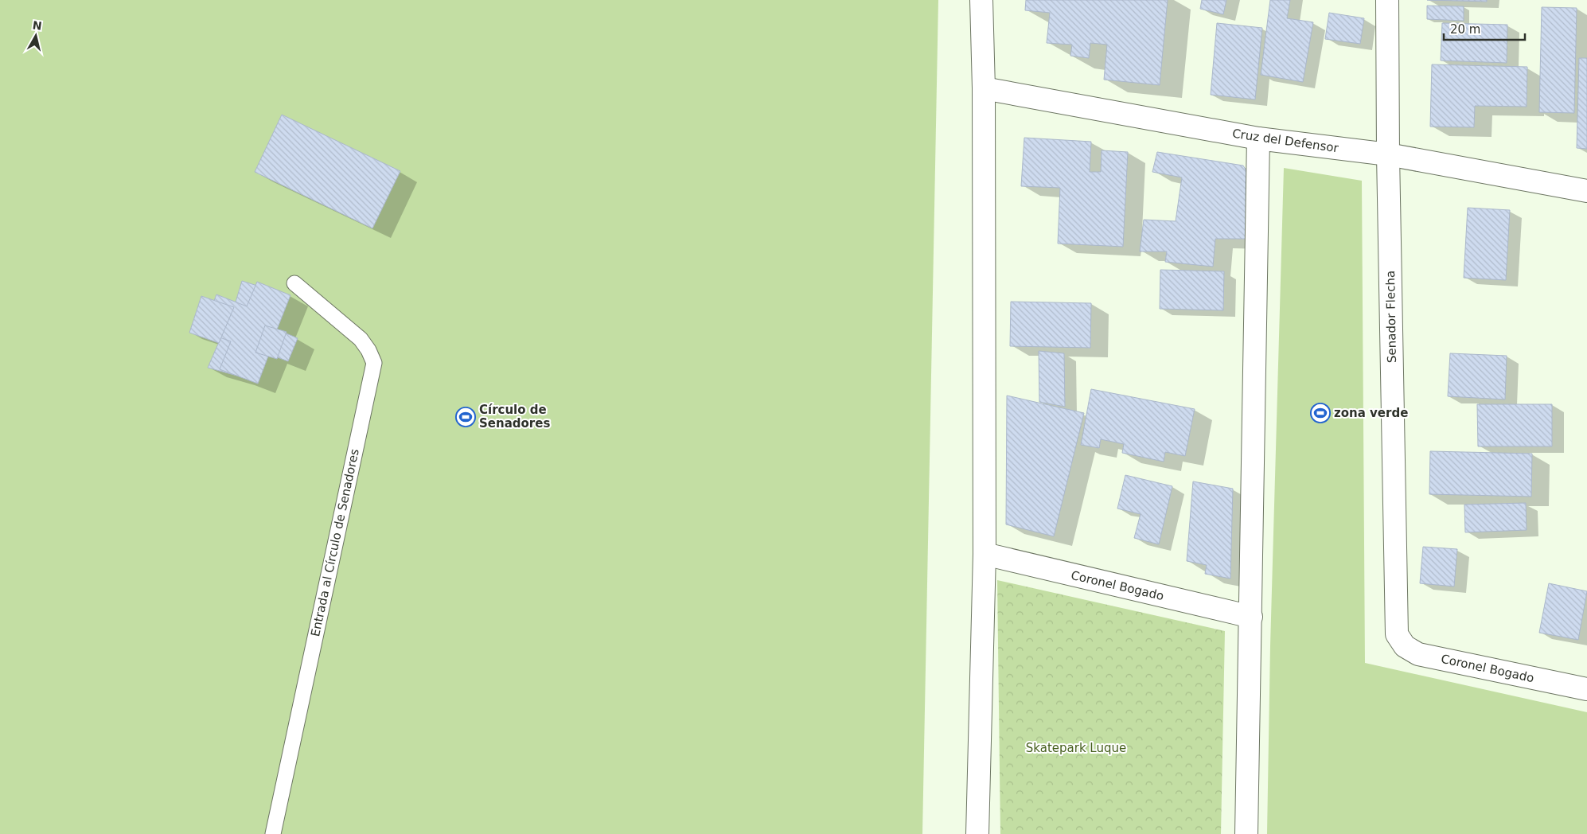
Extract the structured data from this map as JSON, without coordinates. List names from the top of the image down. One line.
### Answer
{"streets":{"street":["Cruz del Defensor","Senador Flecha","Coronel Bogado"],"lane":["Entrada al Círculo de Senadores"]},"crossings":[["Cruz del Defensor","Senador Flecha"],["Senador Flecha","Coronel Bogado"]],"parks":["Skatepark Luque"],"places":{"sports":["zona verde","Círculo de Senadores"]},"scale_bar":"20 m","north":"top"}
